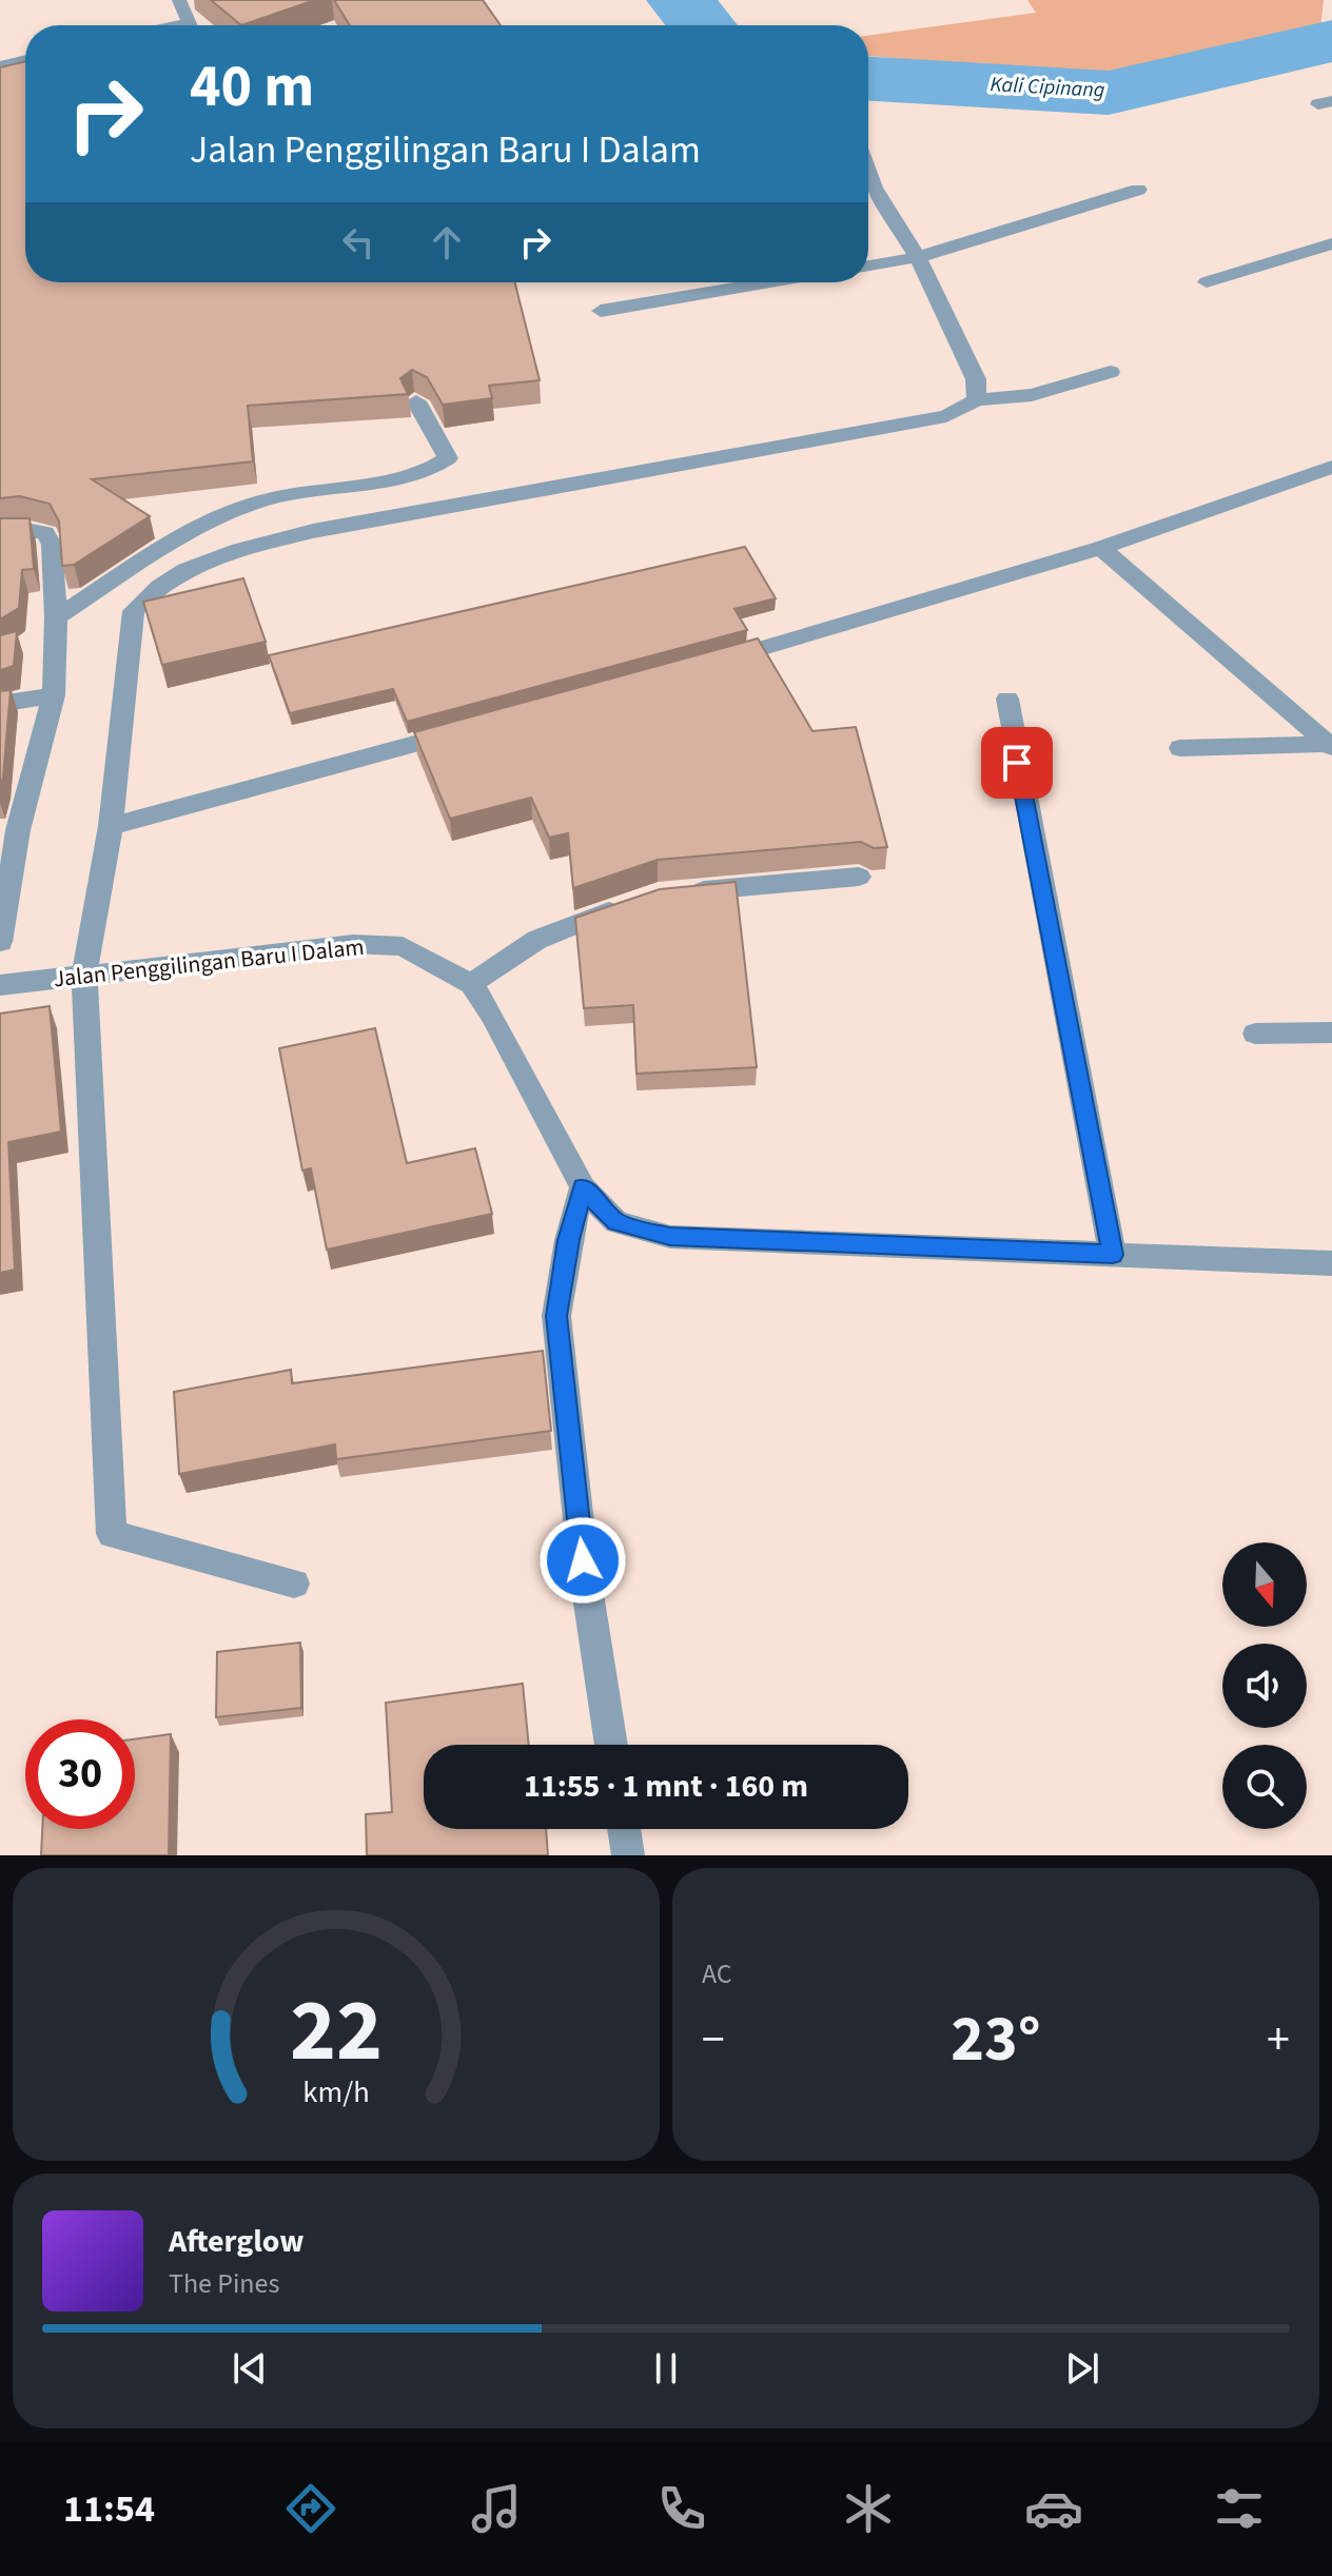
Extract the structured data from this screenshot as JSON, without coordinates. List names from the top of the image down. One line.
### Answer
{"streets":{"street":["Jalan Penggilingan Baru I Dalam"]},"water":["Kali Cipinang"],"north":"bottom","page":{"turn":["40 m","Jalan Penggilingan Baru I Dalam"],"limit":"30","trip":"11:55 · 1 mnt · 160 m","tile":"AC","heat":["−","23°","+"],"song":["Afterglow","The Pines"],"tabs":"11:54","gauge":["22","km/h"]}}
